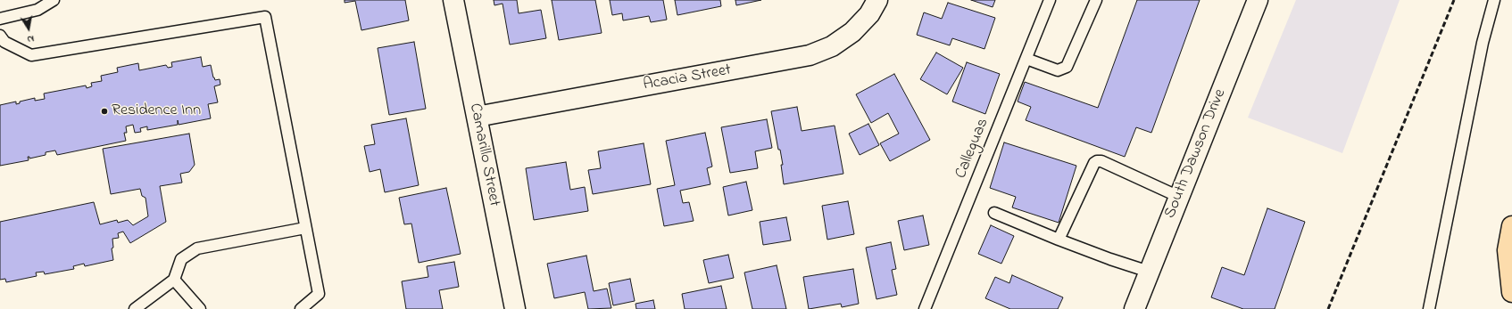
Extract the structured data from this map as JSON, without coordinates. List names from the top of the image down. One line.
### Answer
{"streets":{"street":["Acacia Street","South Dawson Drive","Camarillo Street"],"lane":["Calleguas"]},"crossings":[["Acacia Street","Camarillo Street"]],"places":["Residence Inn"],"north":"bottom"}
